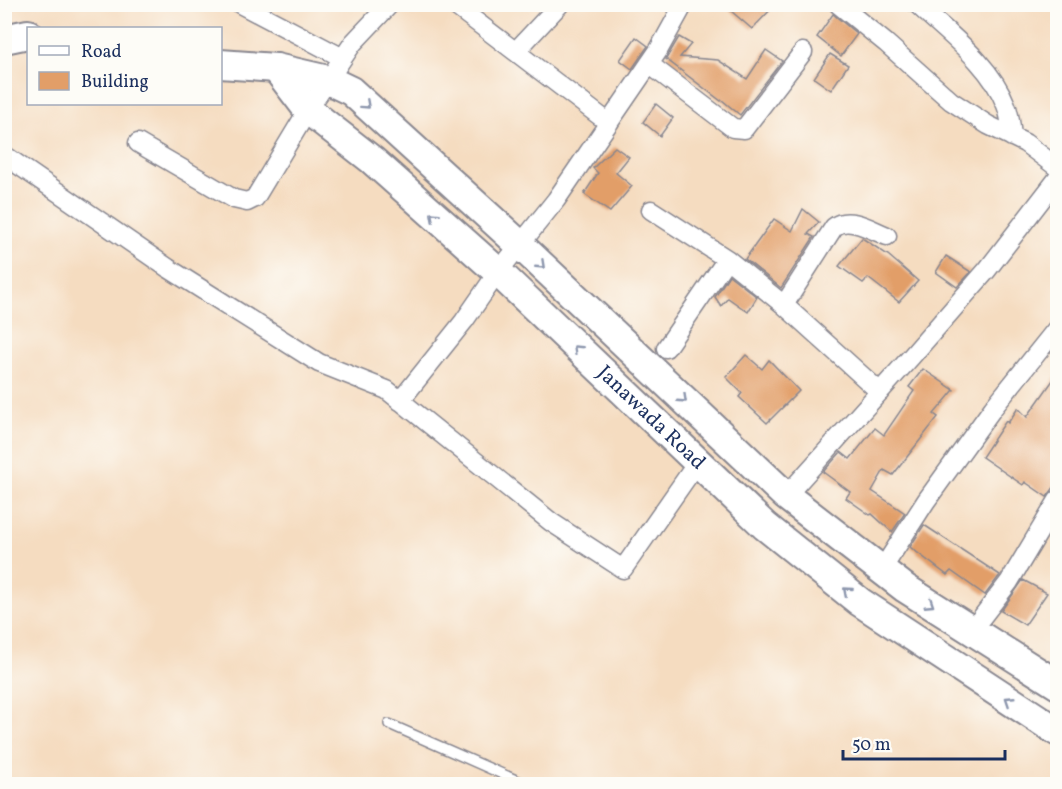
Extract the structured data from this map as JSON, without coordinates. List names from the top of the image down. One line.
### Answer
{"streets":{"main road":["Janawada Road"]},"legend":["Road","Building"],"scale_bar":"50 m"}
